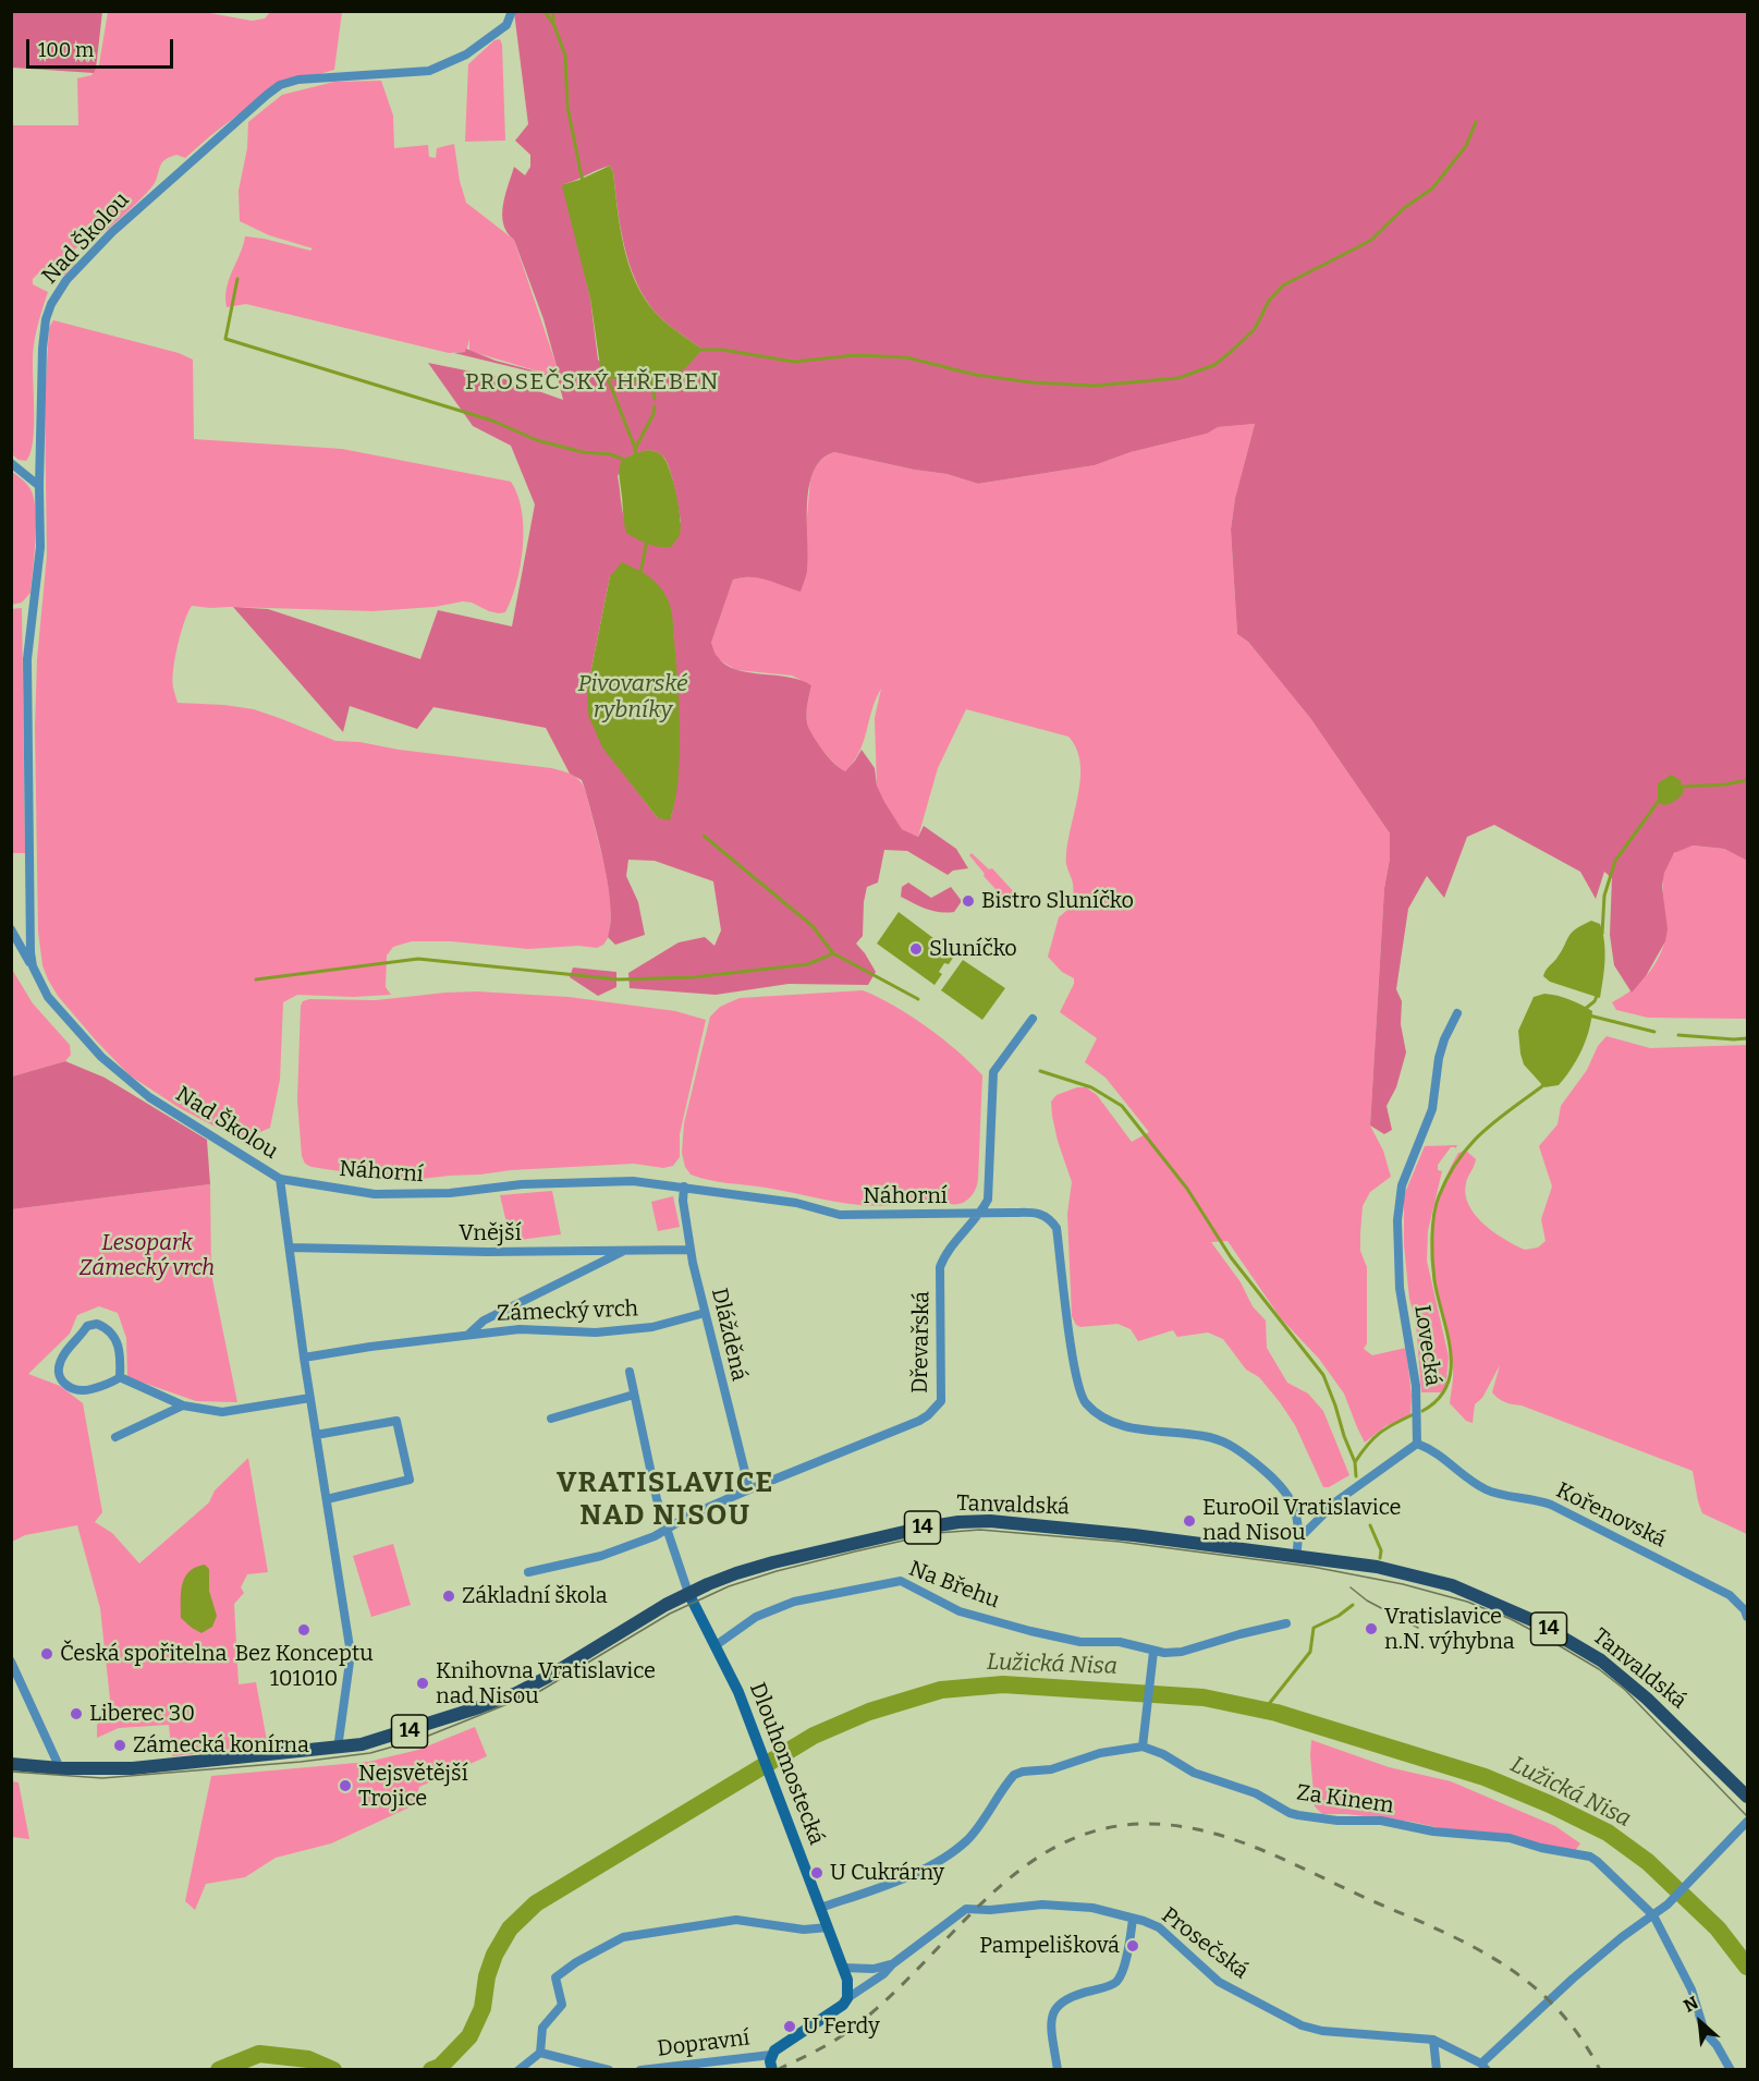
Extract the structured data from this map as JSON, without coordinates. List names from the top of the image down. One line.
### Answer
{"streets":{"main road":["Tanvaldská","14"],"street":["Nad Školou","Náhorní","Vnější","Zámecký vrch","Dlážděná","Dřevařská","Lovecká","Kořenovská","Na Břehu","Dlouhomostecká","Za Kinem","Prosečská","Dopravní"]},"crossings":[["Nad Školou","Náhorní"],["Nad Školou","Vnější"],["Nad Školou","Zámecký vrch"],["Nad Školou","Tanvaldská"],["Náhorní","Dlážděná"],["Náhorní","Dřevařská"],["Náhorní","Tanvaldská"],["Vnější","Zámecký vrch"],["Vnější","Dlážděná"],["Zámecký vrch","Dlážděná"],["Dlážděná","Dřevařská"],["Lovecká","Kořenovská"],["Tanvaldská","Dlouhomostecká"],["Na Břehu","Dlouhomostecká"],["Dlouhomostecká","Prosečská"],["Za Kinem","Prosečská"]],"districts":["PROSEČSKÝ HŘEBEN","VRATISLAVICE NAD NISOU"],"water":["Pivovarské rybníky","Lužická Nisa"],"parks":["Lesopark Zámecký vrch"],"places":["Bistro Sluníčko","Sluníčko","EuroOil Vratislavice nad Nisou","Základní škola","Vratislavice n.N. výhybna","Bez Konceptu 101010","Česká spořitelna","Knihovna Vratislavice nad Nisou","Liberec 30","Zámecká konírna","Nejsvětější Trojice","U Cukrárny","Pampelišková","U Ferdy"],"scale_bar":"100 m","north":"top left"}
